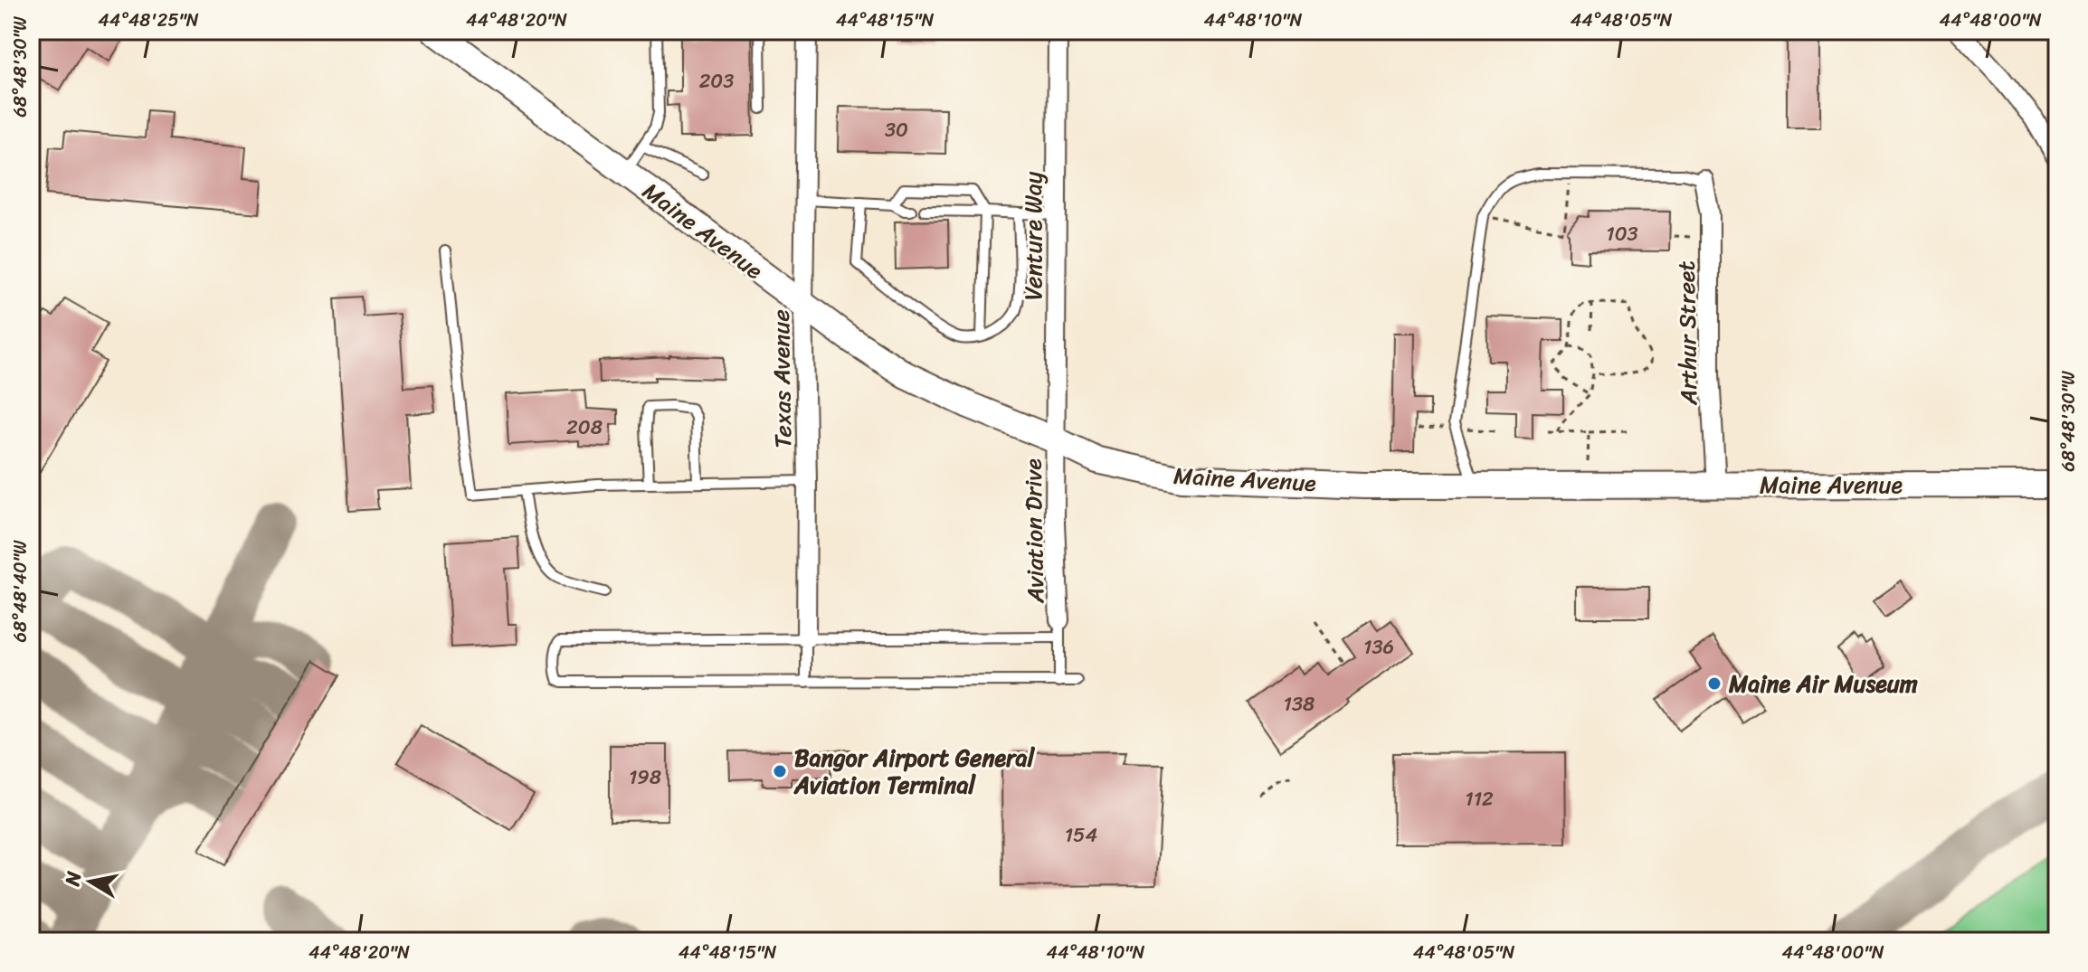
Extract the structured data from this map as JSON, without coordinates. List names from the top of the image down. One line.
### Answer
{"streets":{"main road":["Maine Avenue"],"street":["Venture Way","Arthur Street","Texas Avenue","Aviation Drive"]},"crossings":[["Maine Avenue","Venture Way"],["Maine Avenue","Arthur Street"],["Maine Avenue","Texas Avenue"],["Maine Avenue","Aviation Drive"],["Venture Way","Aviation Drive"]],"places":["Maine Air Museum","Bangor Airport General Aviation Terminal"],"house_numbers":["203","30","103","208","136","138","198","112","154"],"north":"left","coordinates":["44°48'25\"N","44°48'20\"N","44°48'15\"N","44°48'10\"N","44°48'05\"N","44°48'00\"N","68°48'30\"W","68°48'40\"W"]}
